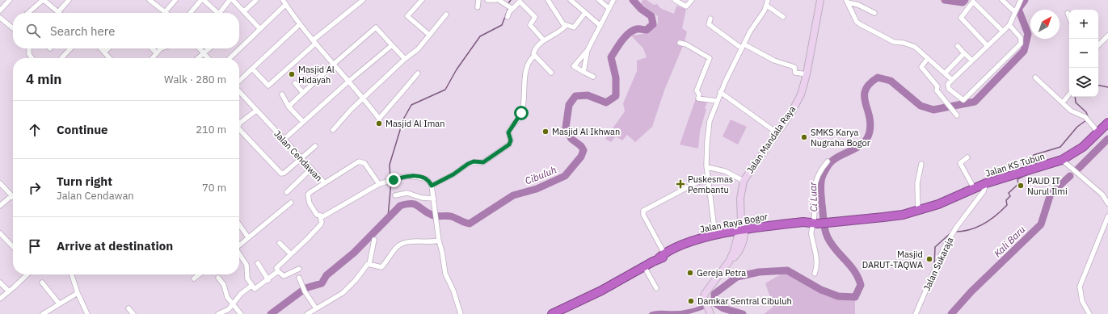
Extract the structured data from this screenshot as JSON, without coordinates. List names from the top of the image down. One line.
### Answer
{"streets":{"highway":["Jalan KS Tubun","Jalan Raya Bogor"],"street":["Jalan Mandala Raya","Jalan Cendawan","Jalan Sukaraja"]},"crossings":[["Jalan Mandala Raya","Jalan Raya Bogor"],["Jalan KS Tubun","Jalan Raya Bogor"],["Jalan KS Tubun","Jalan Sukaraja"]],"water":["Cibuluh","Ci Luar","Kali Baru"],"places":{"other":["Masjid Al Hidayah","Masjid Al Iman","Masjid Al Ikhwan","SMKS Karya Nugraha Bogor","PAUD IT Nurul Ilmi","Masjid DARUT-TAQWA","Gereja Petra","Damkar Sentral Cibuluh"],"health":["Puskesmas Pembantu"]},"north":"top right","page":{"map_buttons":["+","−"],"search":"Search here","heading":["4 min","Walk · 280 m"],"list":[["Continue","210 m"],["Turn right","Jalan Cendawan","70 m"],"Arrive at destination"]}}
